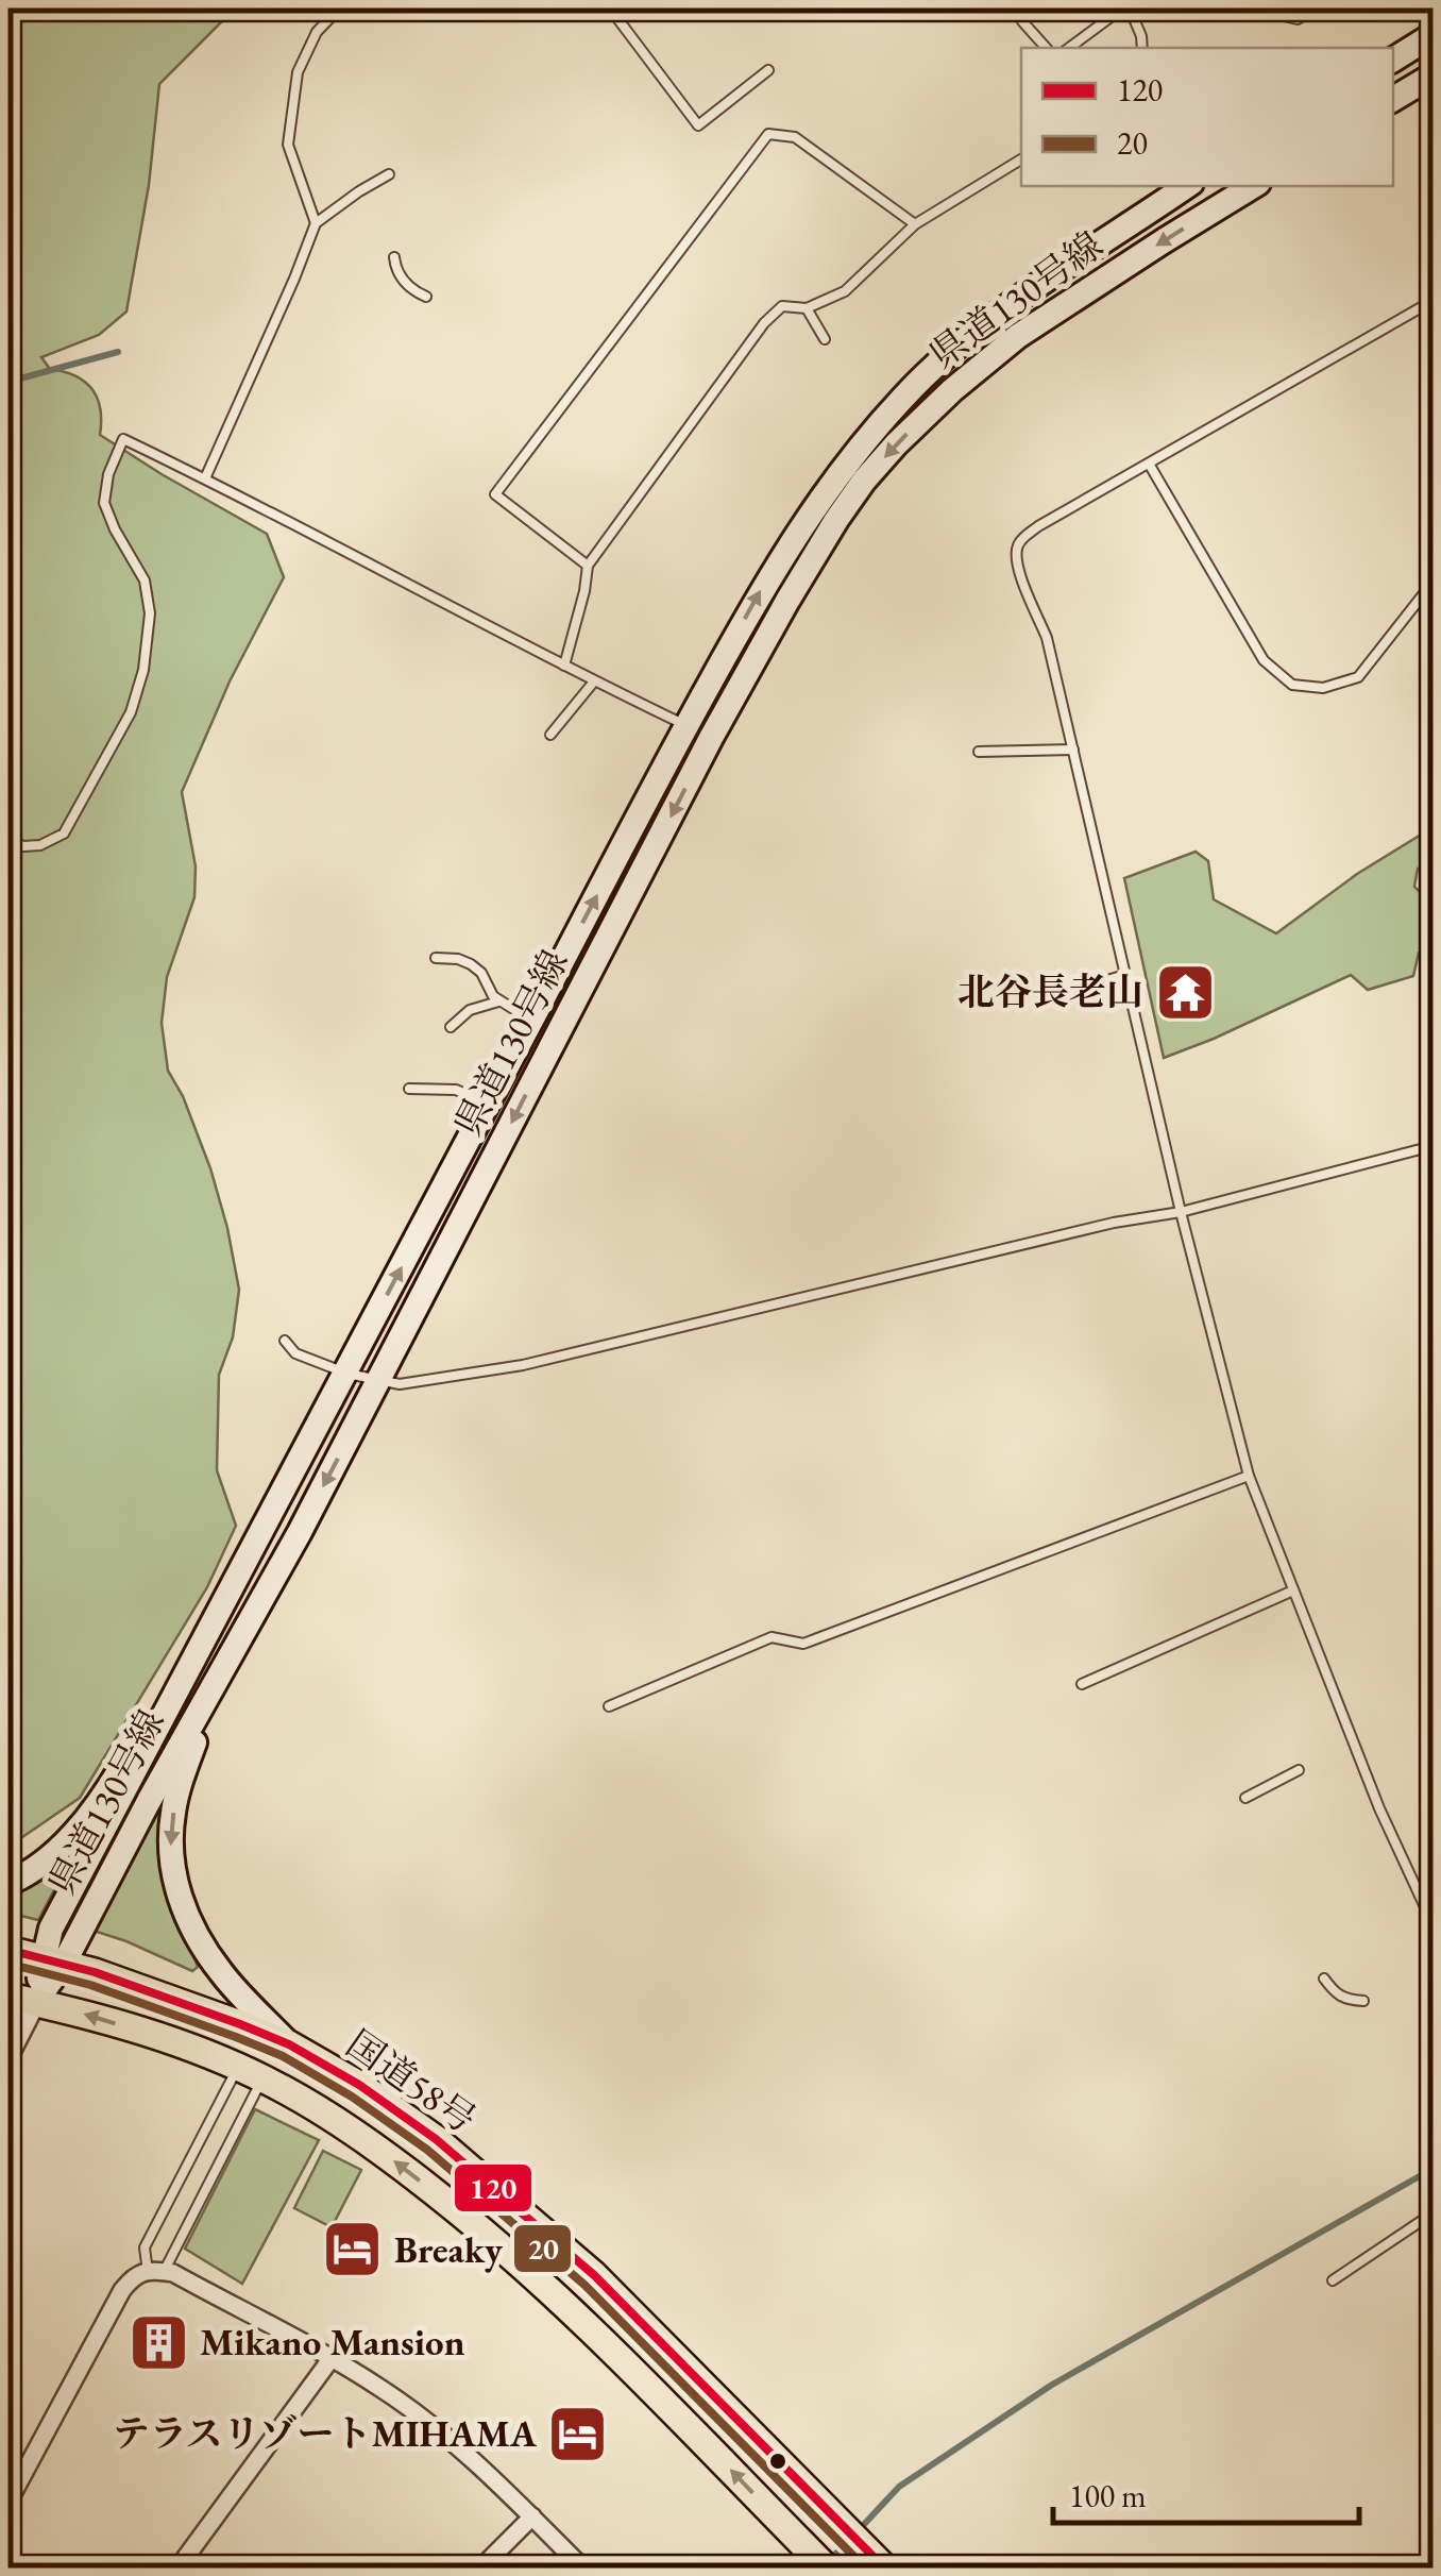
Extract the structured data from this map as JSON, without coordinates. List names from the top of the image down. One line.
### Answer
{"streets":{"highway":["国道58号"],"main road":["県道130号線"]},"crossings":[["県道130号線","国道58号"]],"places":{"temple":["北谷長老山"],"hotel":["Breaky","テラスリゾートMIHAMA"],"building":["Mikano Mansion"]},"lines":["transit line 120","transit line 20"],"legend":["120","20"],"scale_bar":"100 m"}
